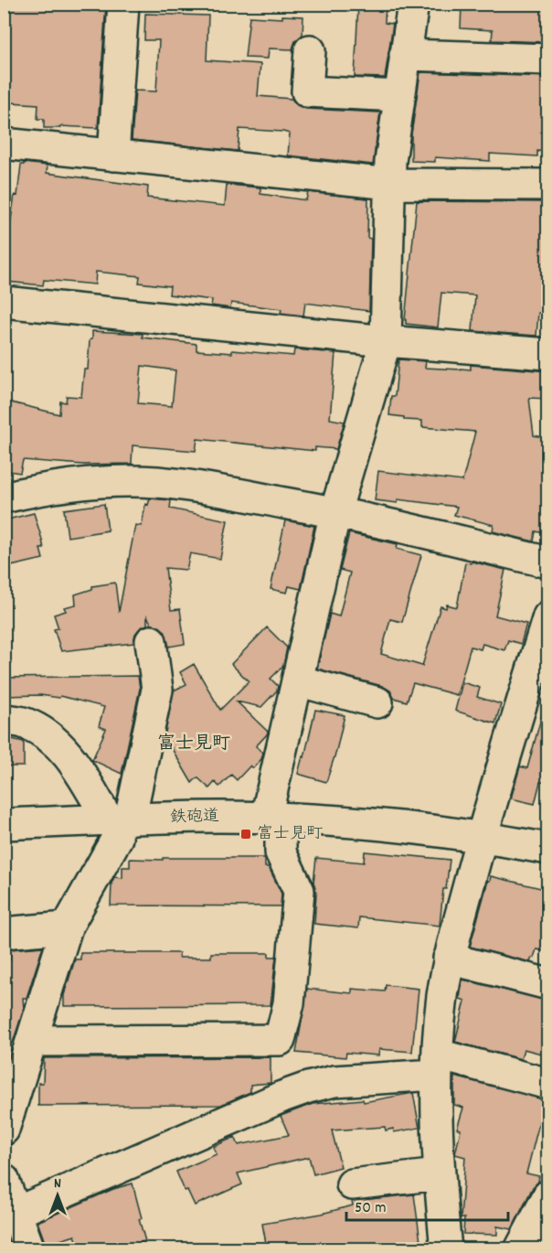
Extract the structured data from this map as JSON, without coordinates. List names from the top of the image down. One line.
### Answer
{"streets":{"street":["鉄砲道"]},"districts":["富士見町"],"places":{"transit":["富士見町"]},"scale_bar":"50 m","north":"top"}
